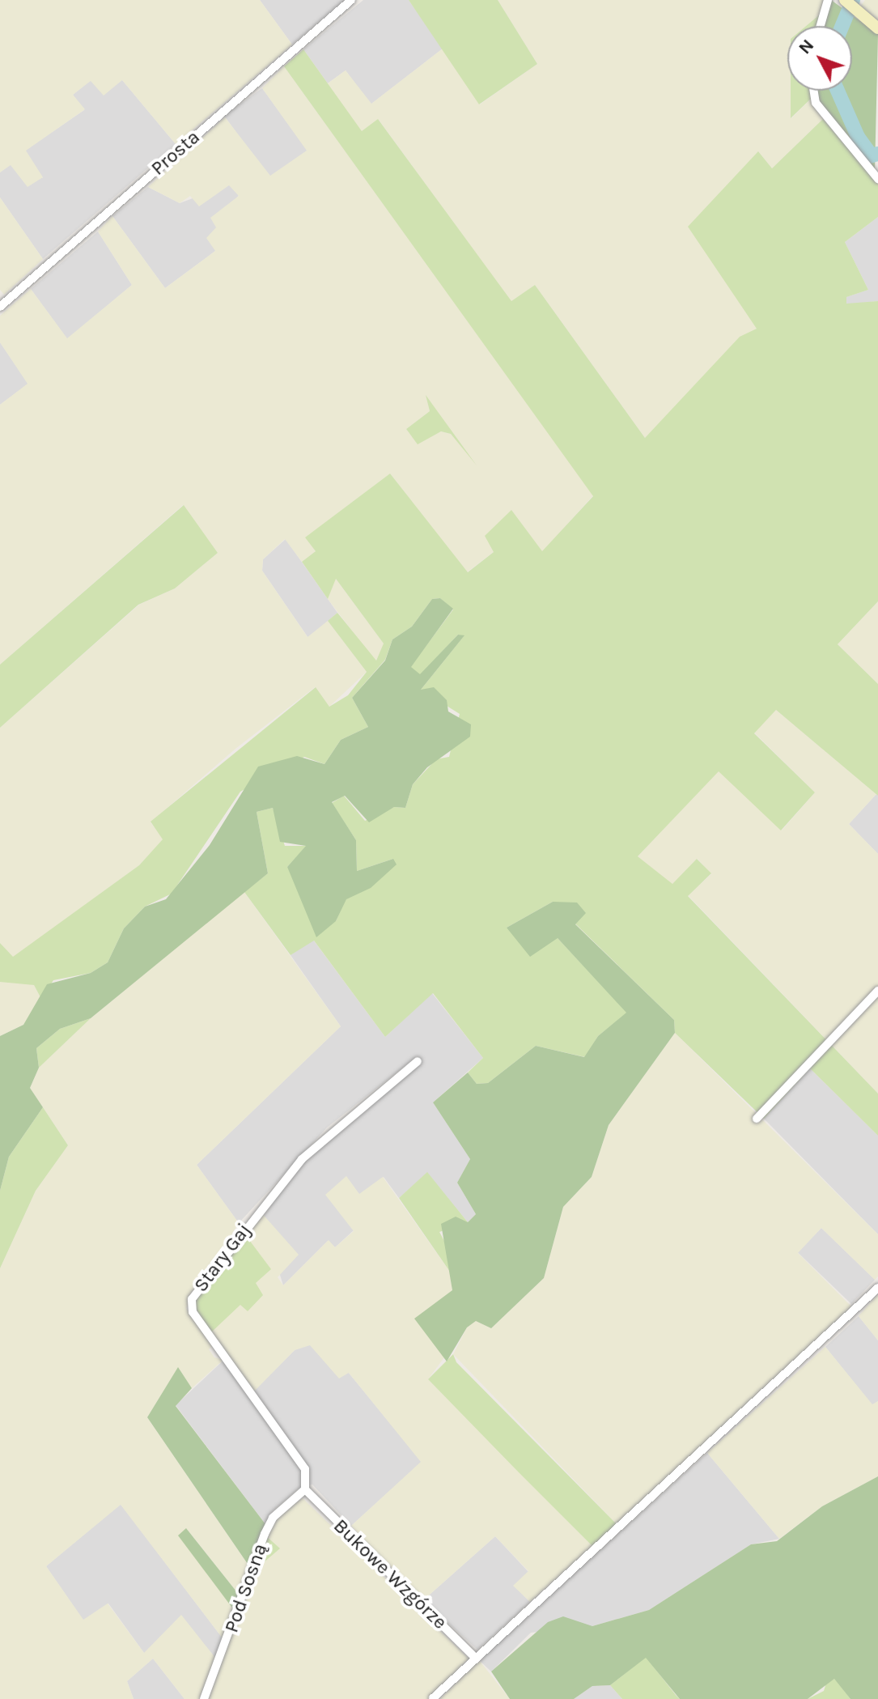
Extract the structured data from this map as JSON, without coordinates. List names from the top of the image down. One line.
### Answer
{"streets":{"street":["Prosta","Stary Gaj","Bukowe Wzgórze","Pod Sosną"]},"crossings":[["Stary Gaj","Bukowe Wzgórze"],["Stary Gaj","Pod Sosną"],["Bukowe Wzgórze","Pod Sosną"]],"north":"top left"}
